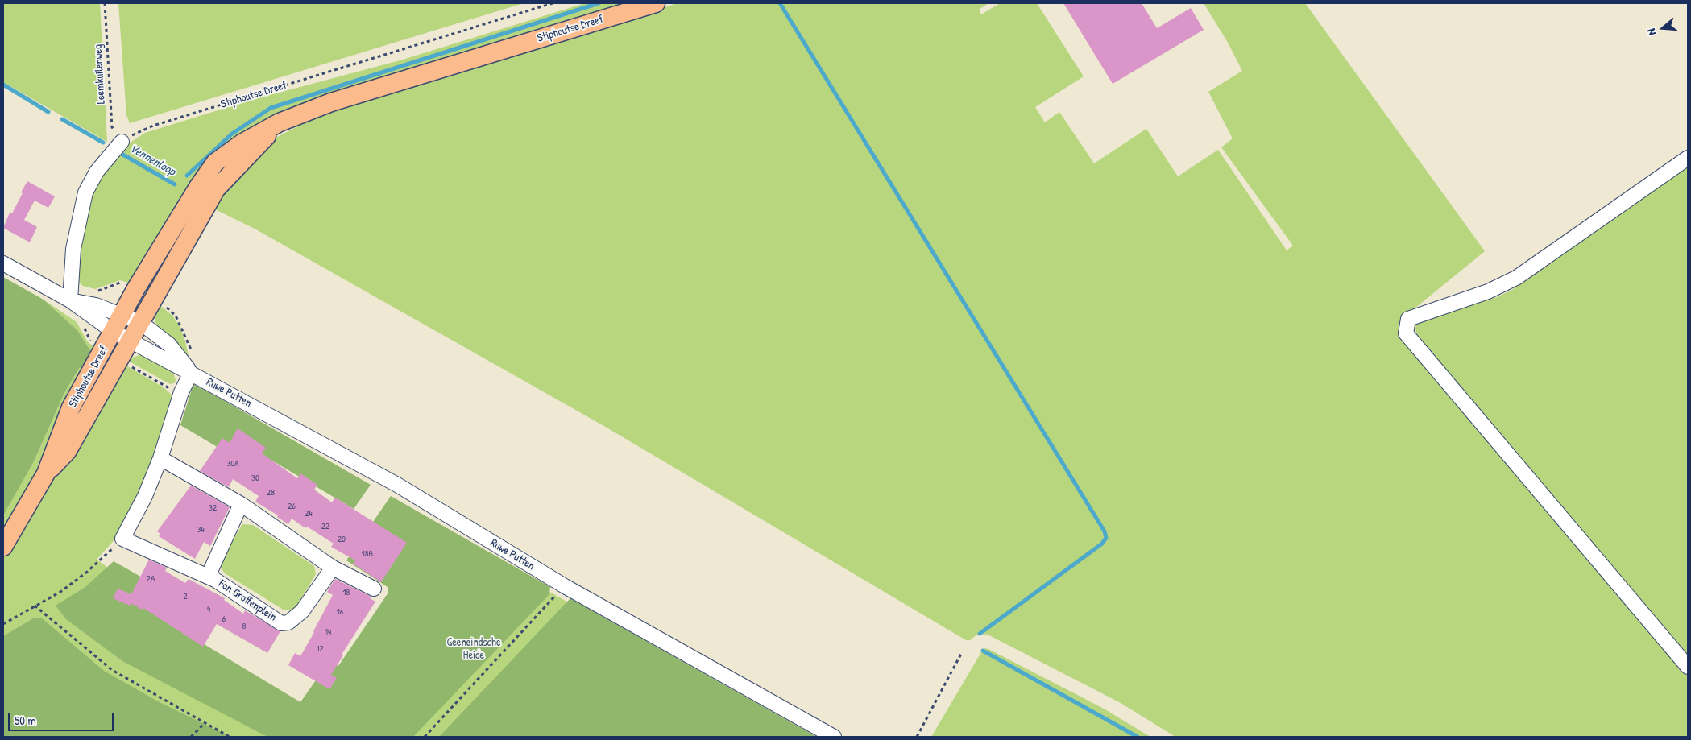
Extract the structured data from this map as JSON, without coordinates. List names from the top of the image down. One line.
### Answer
{"streets":{"main road":["Stiphoutse Dreef"],"street":["Ruwe Putten","Fon Groffenplein"],"path":["Leemkuilenweg"]},"crossings":[["Stiphoutse Dreef","Leemkuilenweg"],["Stiphoutse Dreef","Ruwe Putten"]],"water":["Vennenloop"],"parks":["Geeneindsche Heide"],"house_numbers":["30A","30","28","26","32","24","22","34","20","18B","2A","18","2","4","16","6","8","14","12"],"scale_bar":"50 m","north":"left"}
